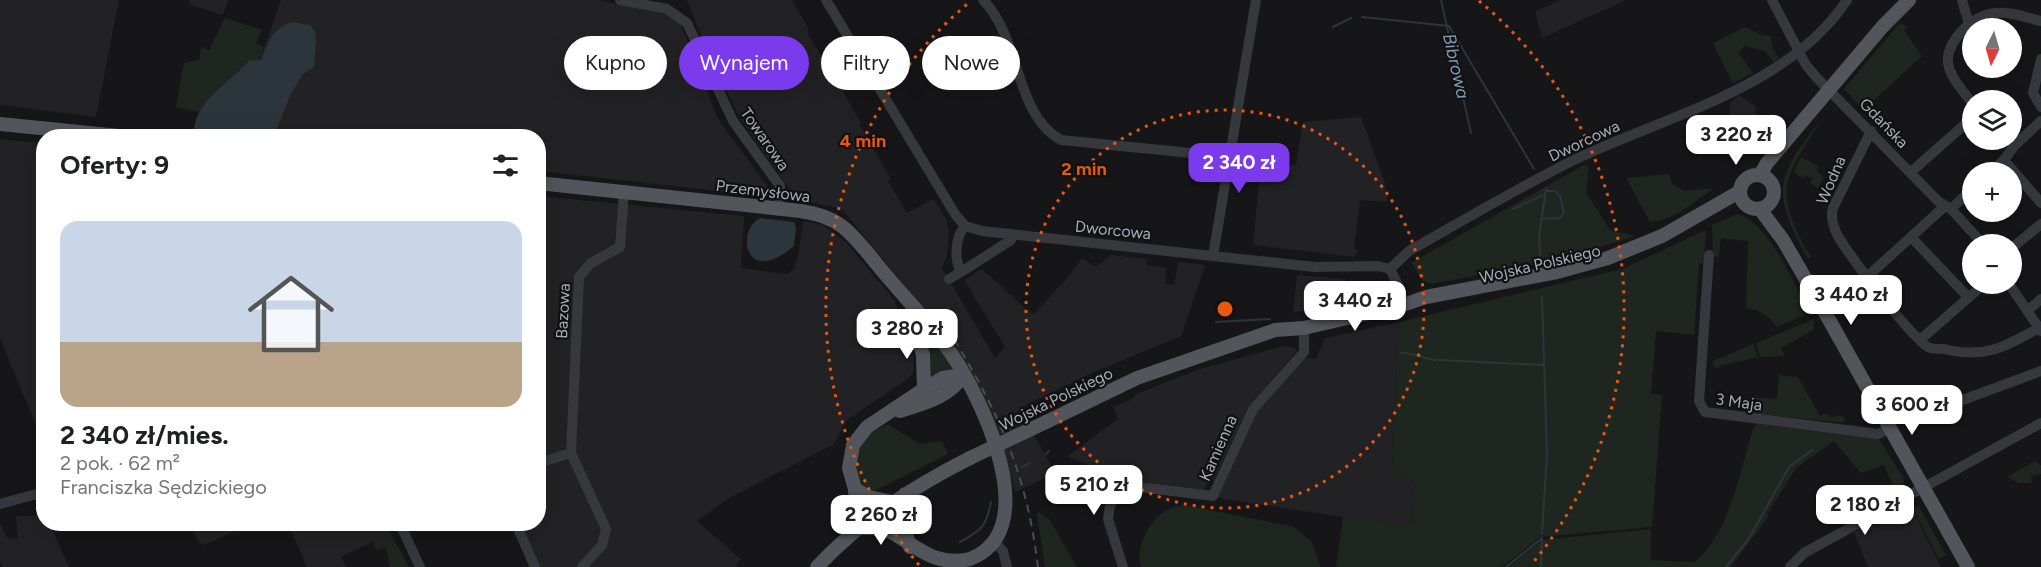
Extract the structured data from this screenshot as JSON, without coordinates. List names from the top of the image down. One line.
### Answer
{"streets":{"main road":["Przemysłowa","Wojska Polskiego"],"street":["Gdańska","Towarowa","Dworcowa","Wodna","Bazowa","3 Maja","Kamienna"]},"crossings":[["Gdańska","Dworcowa"],["Gdańska","Wodna"],["Towarowa","Przemysłowa"],["Przemysłowa","Bazowa"],["Wojska Polskiego","Kamienna"]],"water":["Bibrowa"],"north":"bottom","page":{"map_buttons":["+","−"],"chip":["Kupno","Wynajem","Filtry","Nowe"],"price":["3 220 zł","2 340 zł","3 440 zł","3 440 zł","3 280 zł","3 600 zł","5 210 zł","2 180 zł","2 260 zł"],"heading":"Oferty: 9","list":[{"name":"2 340 zł/mies.","note":"2 pok. · 62 m² · Franciszka Sędzickiego"}]},"rings":["4 min","2 min"]}
